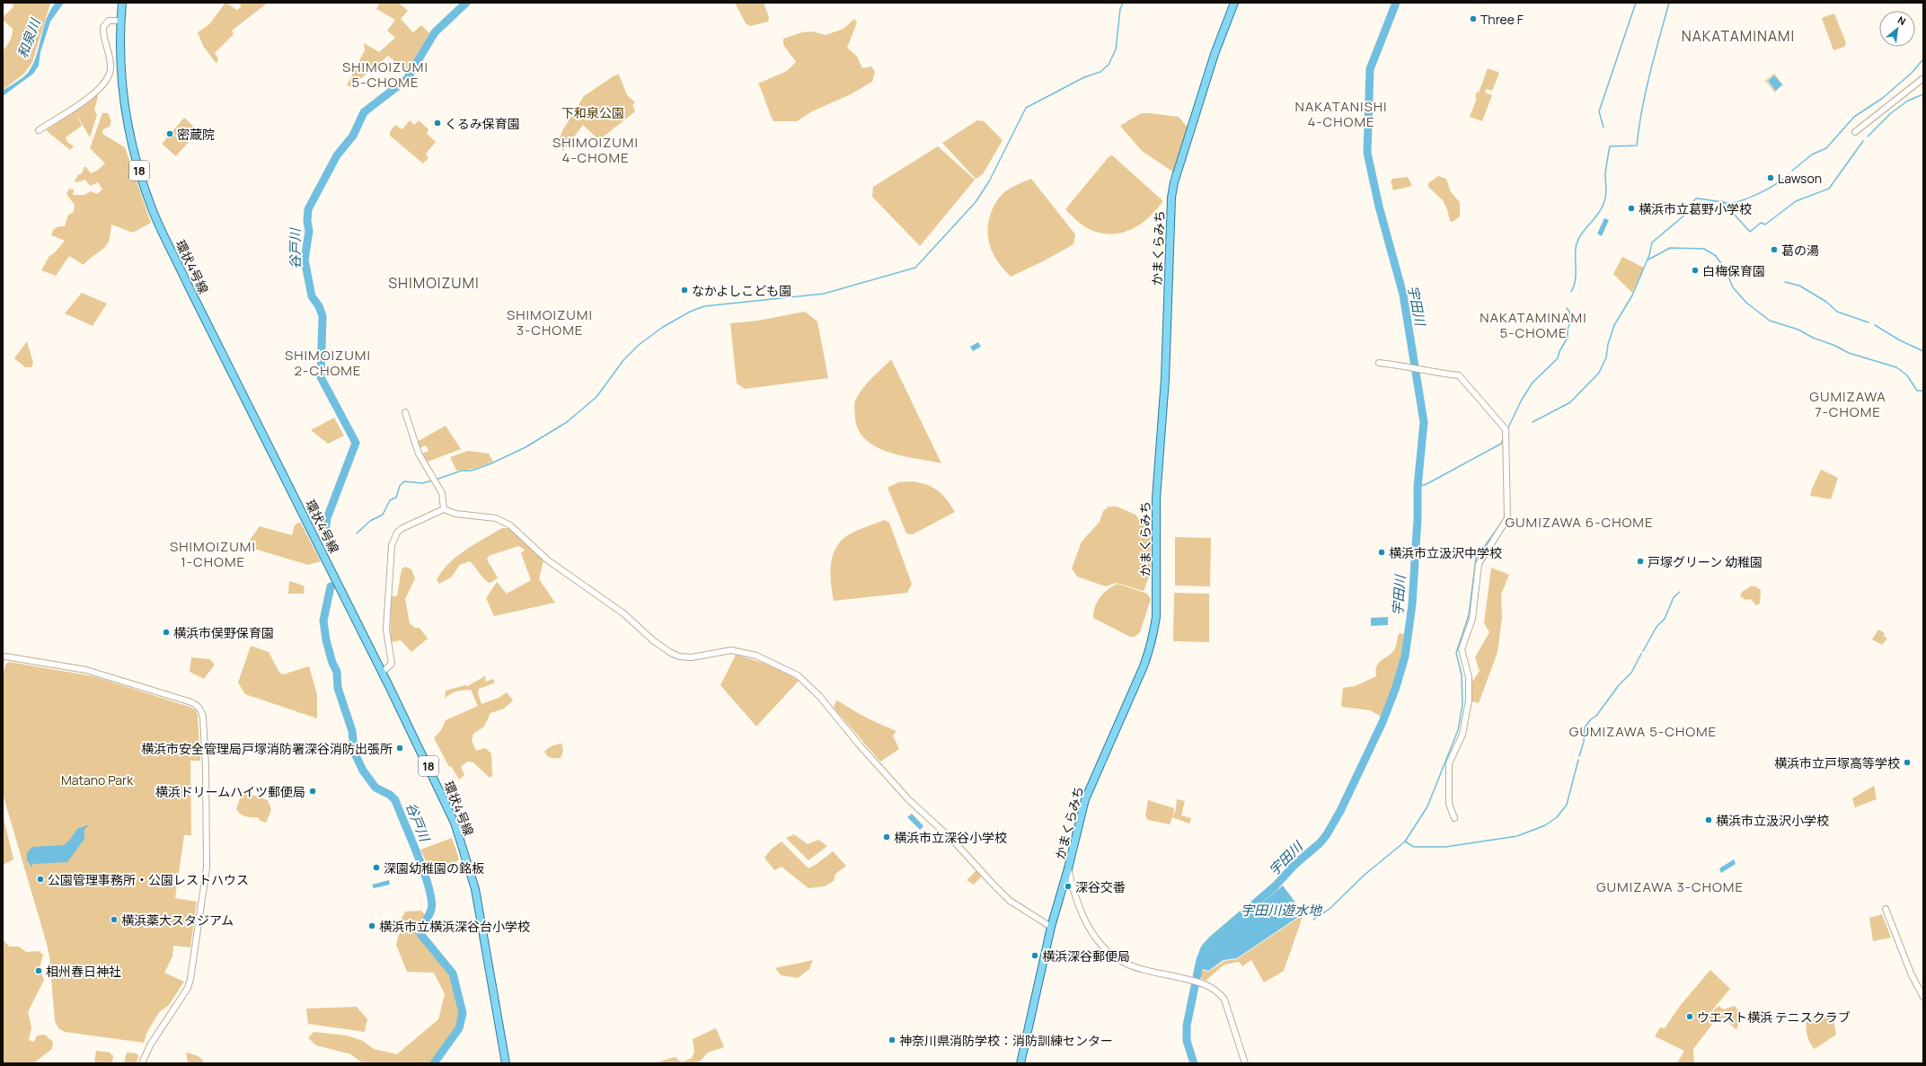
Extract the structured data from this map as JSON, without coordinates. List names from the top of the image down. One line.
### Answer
{"streets":{"main road":["18","かまくらみち","環状4号線"]},"districts":["NAKATAMINAMI","SHIMOIZUMI 5-CHOME","NAKATANISHI 4-CHOME","SHIMOIZUMI 4-CHOME","SHIMOIZUMI","SHIMOIZUMI 3-CHOME","NAKATAMINAMI 5-CHOME","SHIMOIZUMI 2-CHOME","GUMIZAWA 7-CHOME","GUMIZAWA 6-CHOME","SHIMOIZUMI 1-CHOME","GUMIZAWA 5-CHOME","GUMIZAWA 3-CHOME"],"water":["和泉川","谷戸川","宇田川","宇田川遊水地"],"parks":["下和泉公園","Matano Park"],"places":["Three F","くるみ保育園","密蔵院","Lawson","横浜市立葛野小学校","葛の湯","白梅保育園","なかよしこども園","横浜市立汲沢中学校","戸塚グリーン 幼稚園","横浜市俣野保育園","横浜市安全管理局戸塚消防署深谷消防出張所","横浜市立戸塚高等学校","横浜ドリームハイツ郵便局","横浜市立汲沢小学校","横浜市立深谷小学校","深園幼稚園の銘板","公園管理事務所・公園レストハウス","深谷交番","横浜薬大スタジアム","横浜市立横浜深谷台小学校","横浜深谷郵便局","相州春日神社","ウエスト横浜 テニスクラブ","神奈川県消防学校：消防訓練センター"],"north":"top right"}
